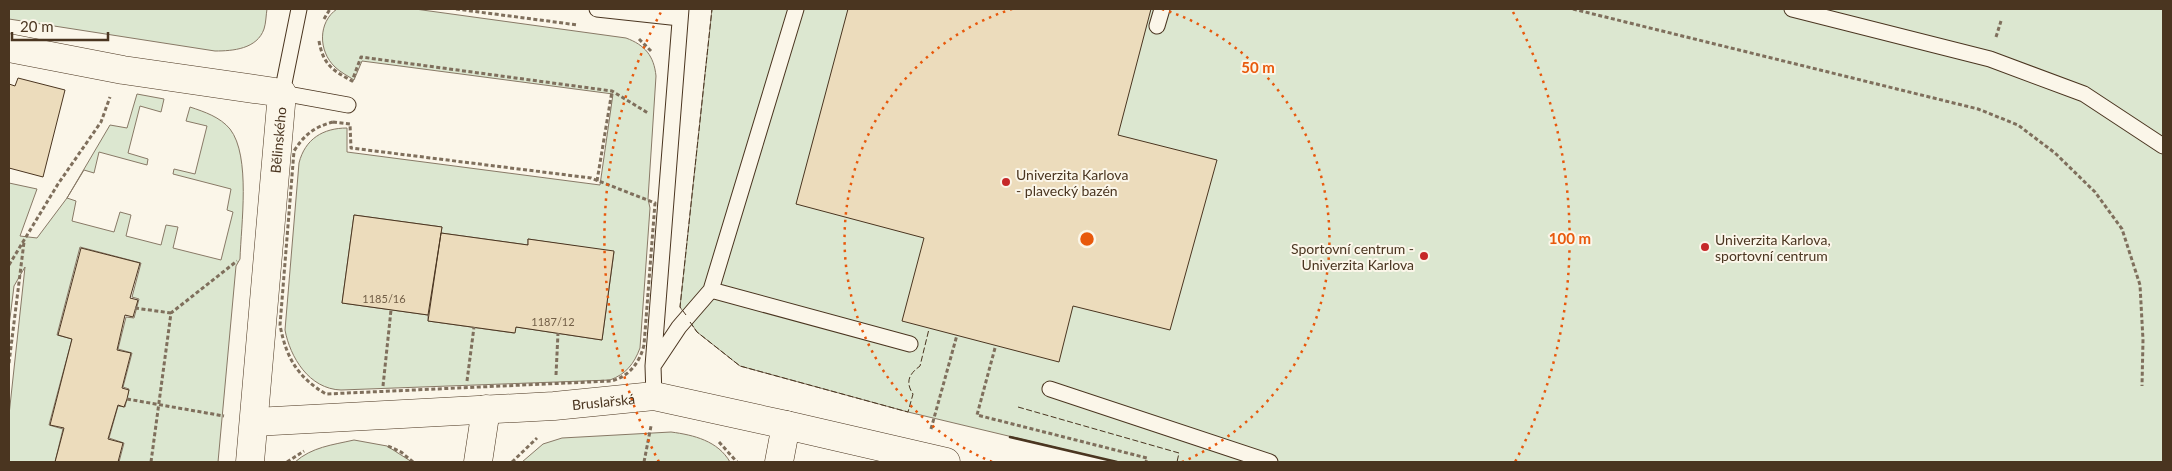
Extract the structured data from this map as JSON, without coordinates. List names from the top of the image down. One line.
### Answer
{"streets":{"street":["Bělinského","Bruslařská"]},"crossings":[["Bělinského","Bruslařská"]],"places":["Univerzita Karlova - plavecký bazén","Univerzita Karlova, sportovní centrum","Sportovní centrum - Univerzita Karlova"],"house_numbers":["1185/16","1187/12"],"scale_bar":"20 m","rings":["50 m","100 m"]}
